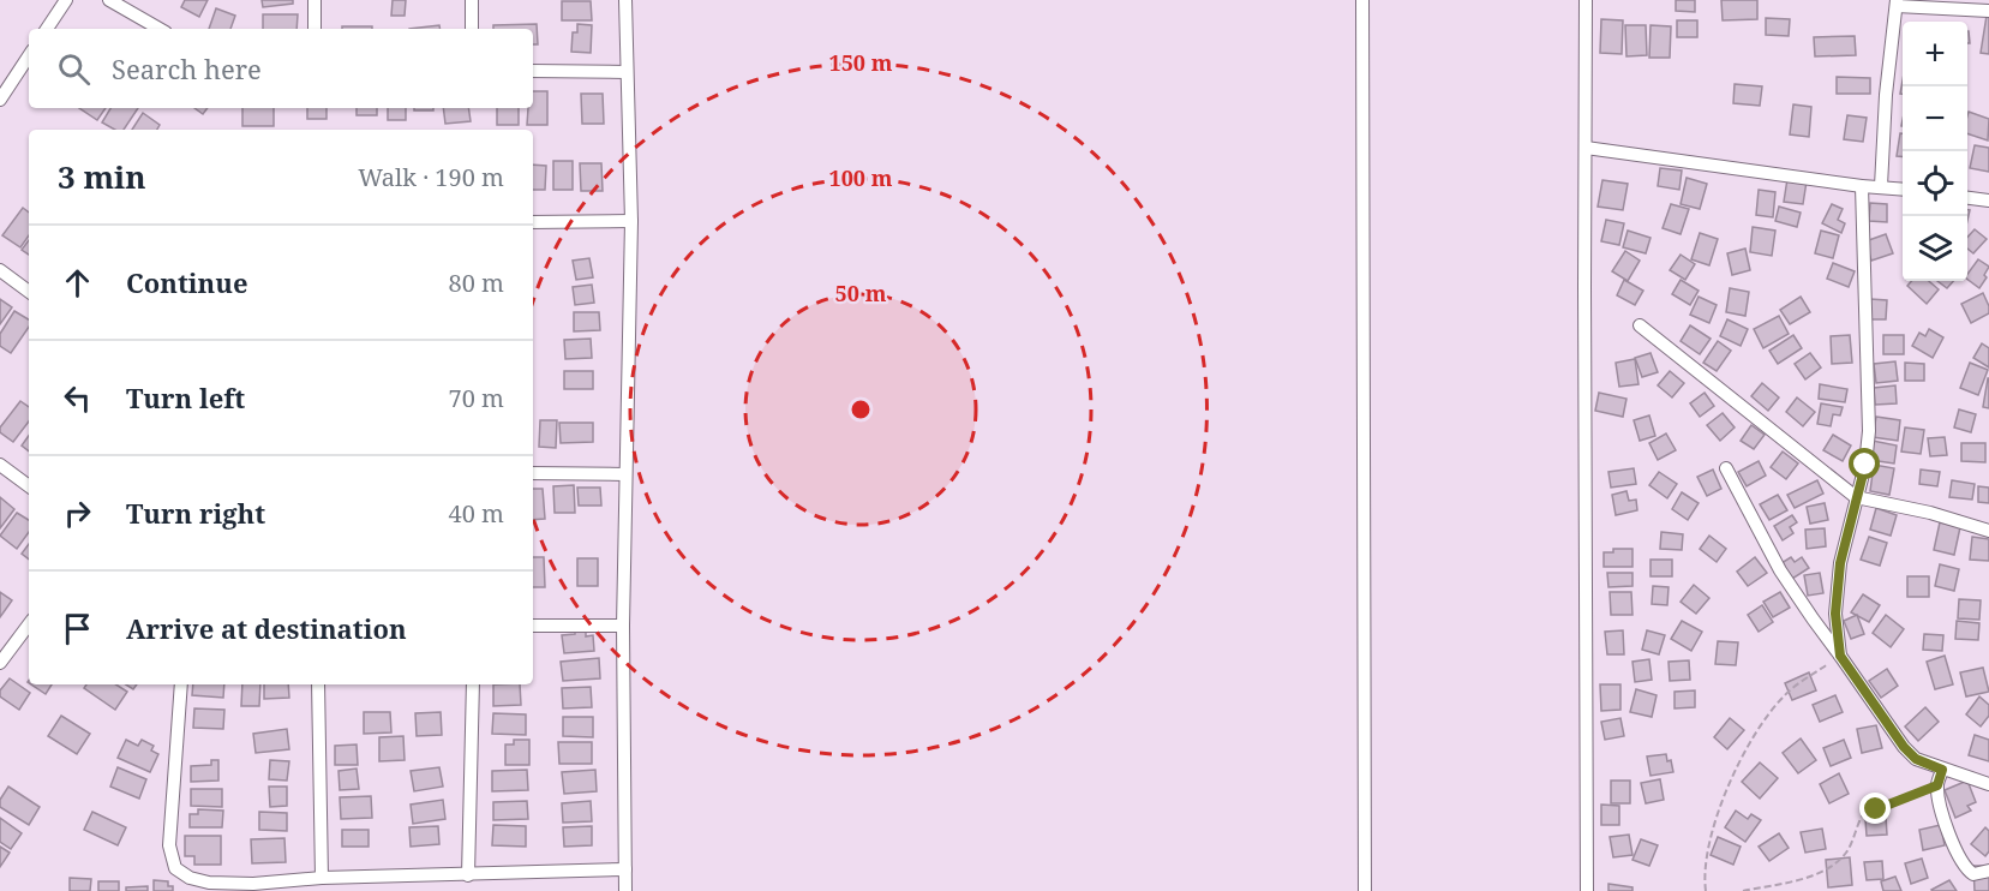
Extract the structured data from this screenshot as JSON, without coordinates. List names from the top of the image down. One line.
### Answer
{"page":{"map_buttons":["+","−"],"search":"Search here","heading":["3 min","Walk · 190 m"],"list":[["Continue","80 m"],["Turn left","70 m"],["Turn right","40 m"],"Arrive at destination"]},"rings":["150 m","100 m","50 m"]}
